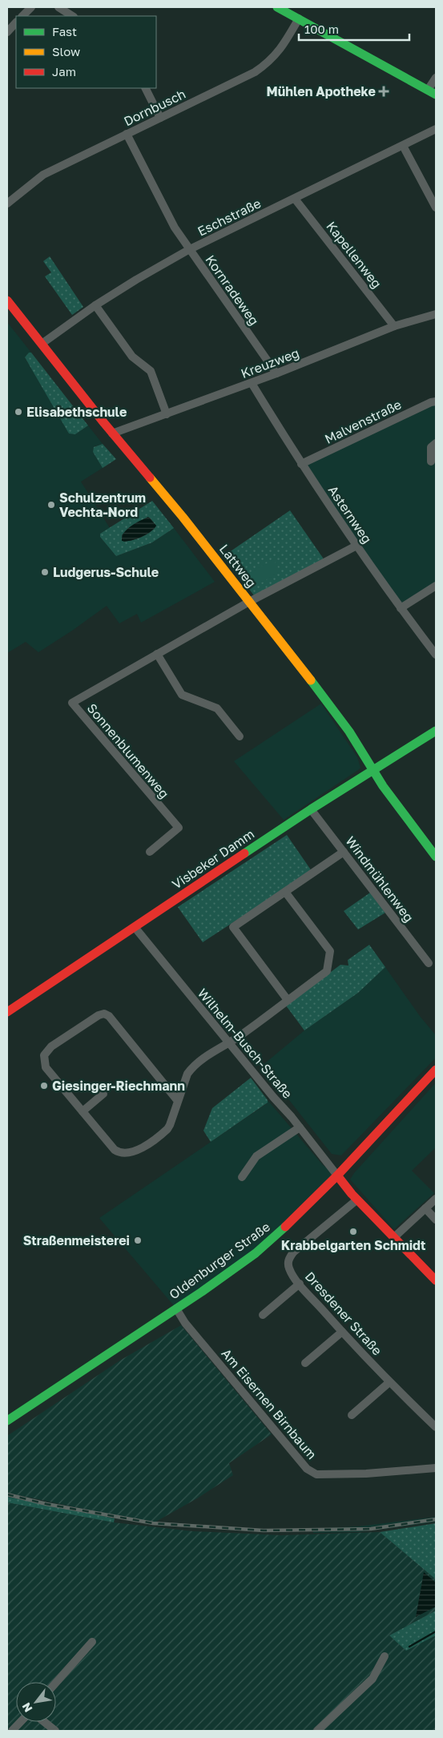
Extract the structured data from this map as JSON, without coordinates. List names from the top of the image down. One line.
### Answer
{"streets":{"street":["Dornbusch","Eschstraße","Kapellenweg","Kornradeweg","Kreuzweg","Malvenstraße","Asternweg","Lattweg","Sonnenblumenweg","Visbeker Damm","Windmühlenweg","Wilhelm-Busch-Straße","Oldenburger Straße","Dresdener Straße","Am Eisernen Birnbaum"]},"crossings":[["Dornbusch","Kornradeweg"],["Eschstraße","Kapellenweg"],["Eschstraße","Kornradeweg"],["Eschstraße","Lattweg"],["Kapellenweg","Kreuzweg"],["Kornradeweg","Kreuzweg"],["Kreuzweg","Asternweg"],["Kreuzweg","Lattweg"],["Malvenstraße","Asternweg"],["Lattweg","Visbeker Damm"],["Visbeker Damm","Windmühlenweg"],["Visbeker Damm","Wilhelm-Busch-Straße"],["Wilhelm-Busch-Straße","Oldenburger Straße"],["Oldenburger Straße","Am Eisernen Birnbaum"]],"places":{"health":["Mühlen Apotheke"],"other":["Elisabethschule","Schulzentrum Vechta-Nord","Ludgerus-Schule","Giesinger-Riechmann","Krabbelgarten Schmidt","Straßenmeisterei"]},"legend":["Fast","Slow","Jam"],"scale_bar":"100 m","north":"bottom left"}
